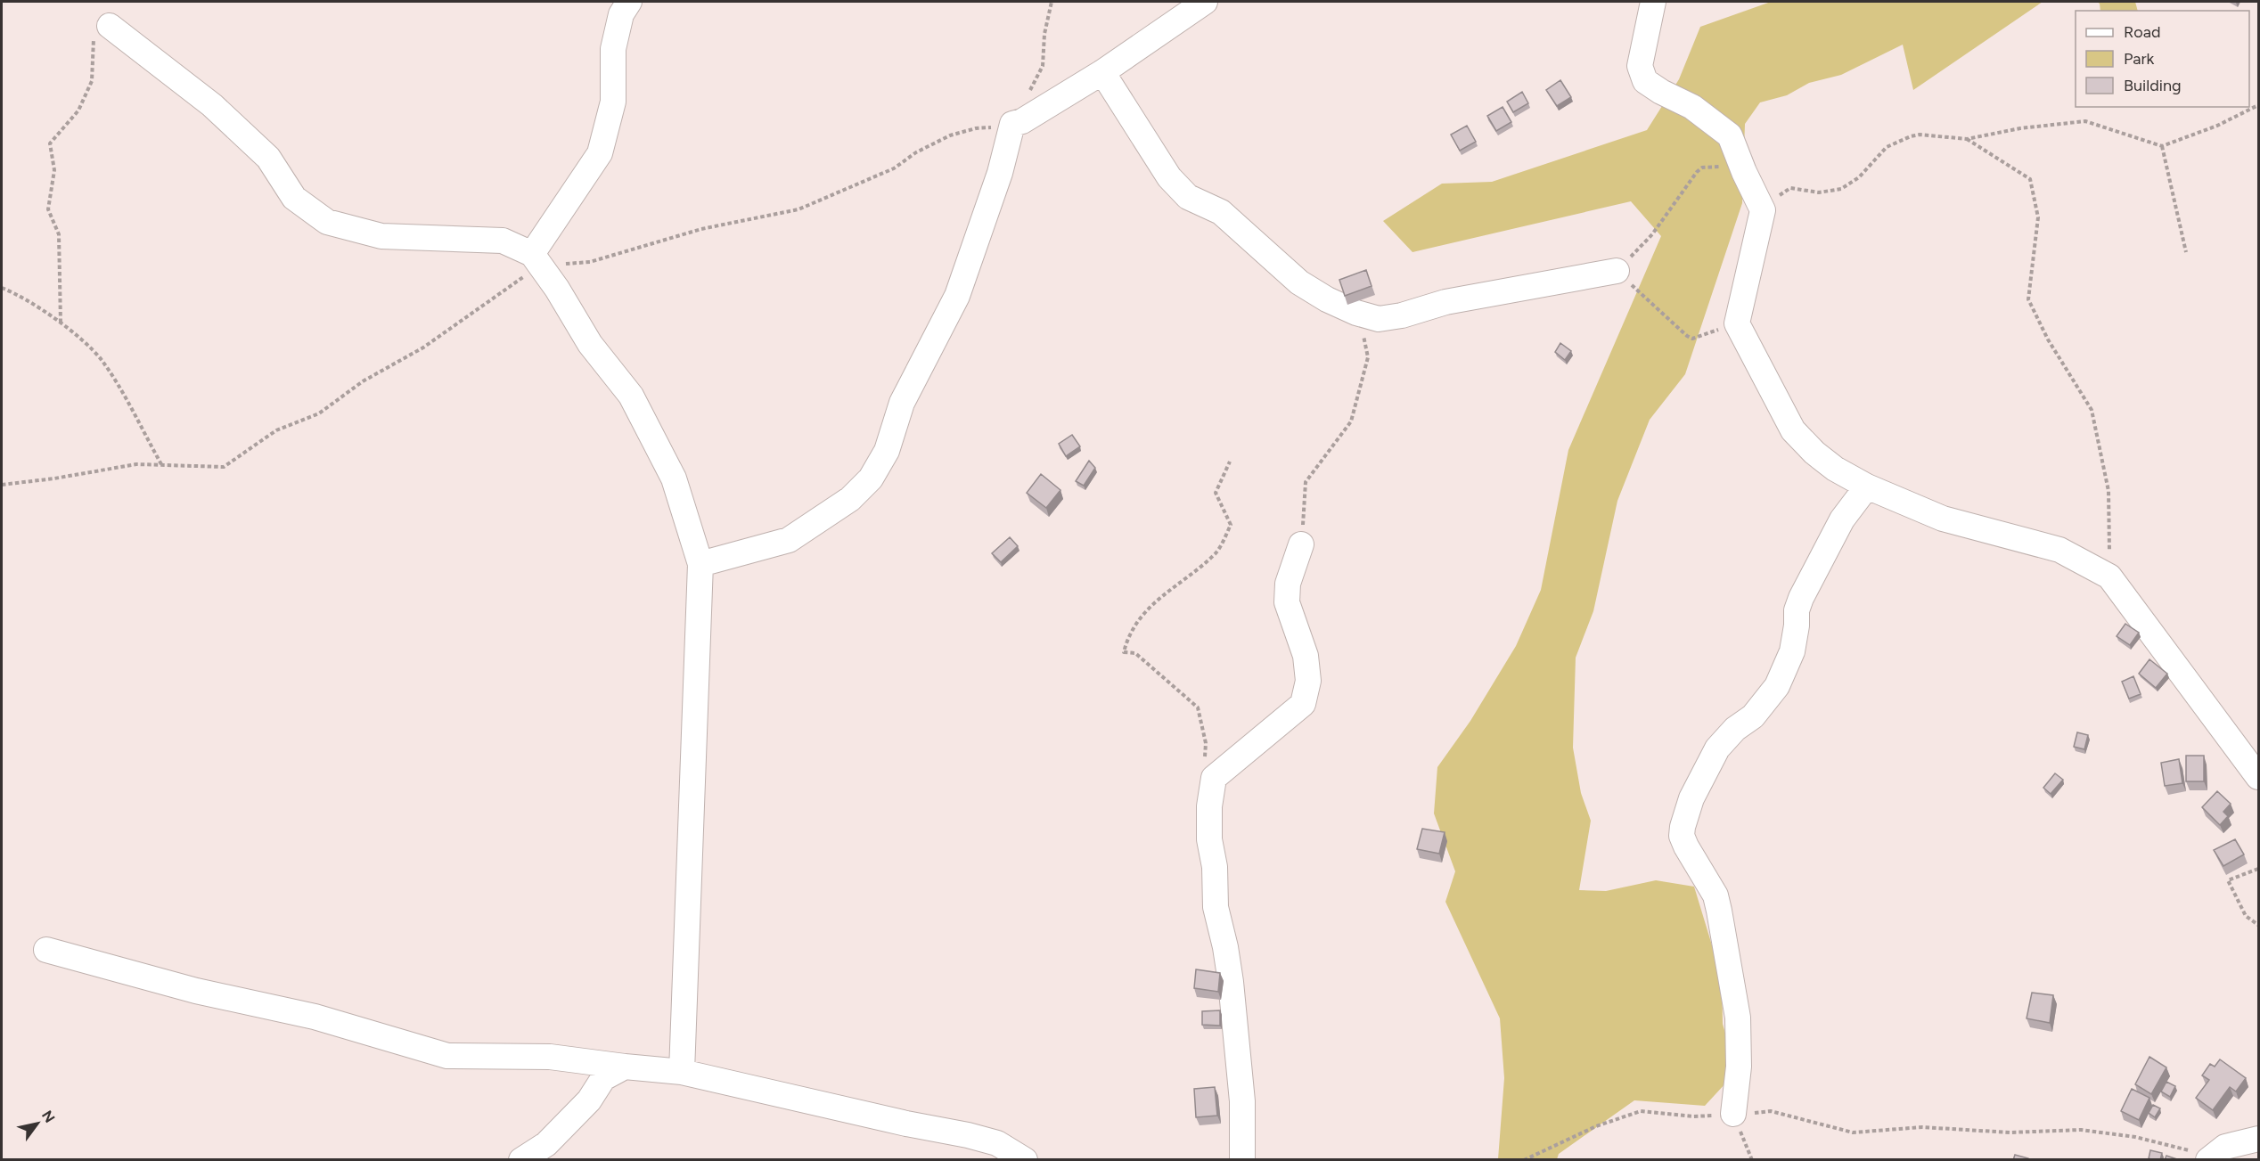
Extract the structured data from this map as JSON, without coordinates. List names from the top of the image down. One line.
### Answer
{"legend":["Road","Park","Building"],"north":"top right"}
